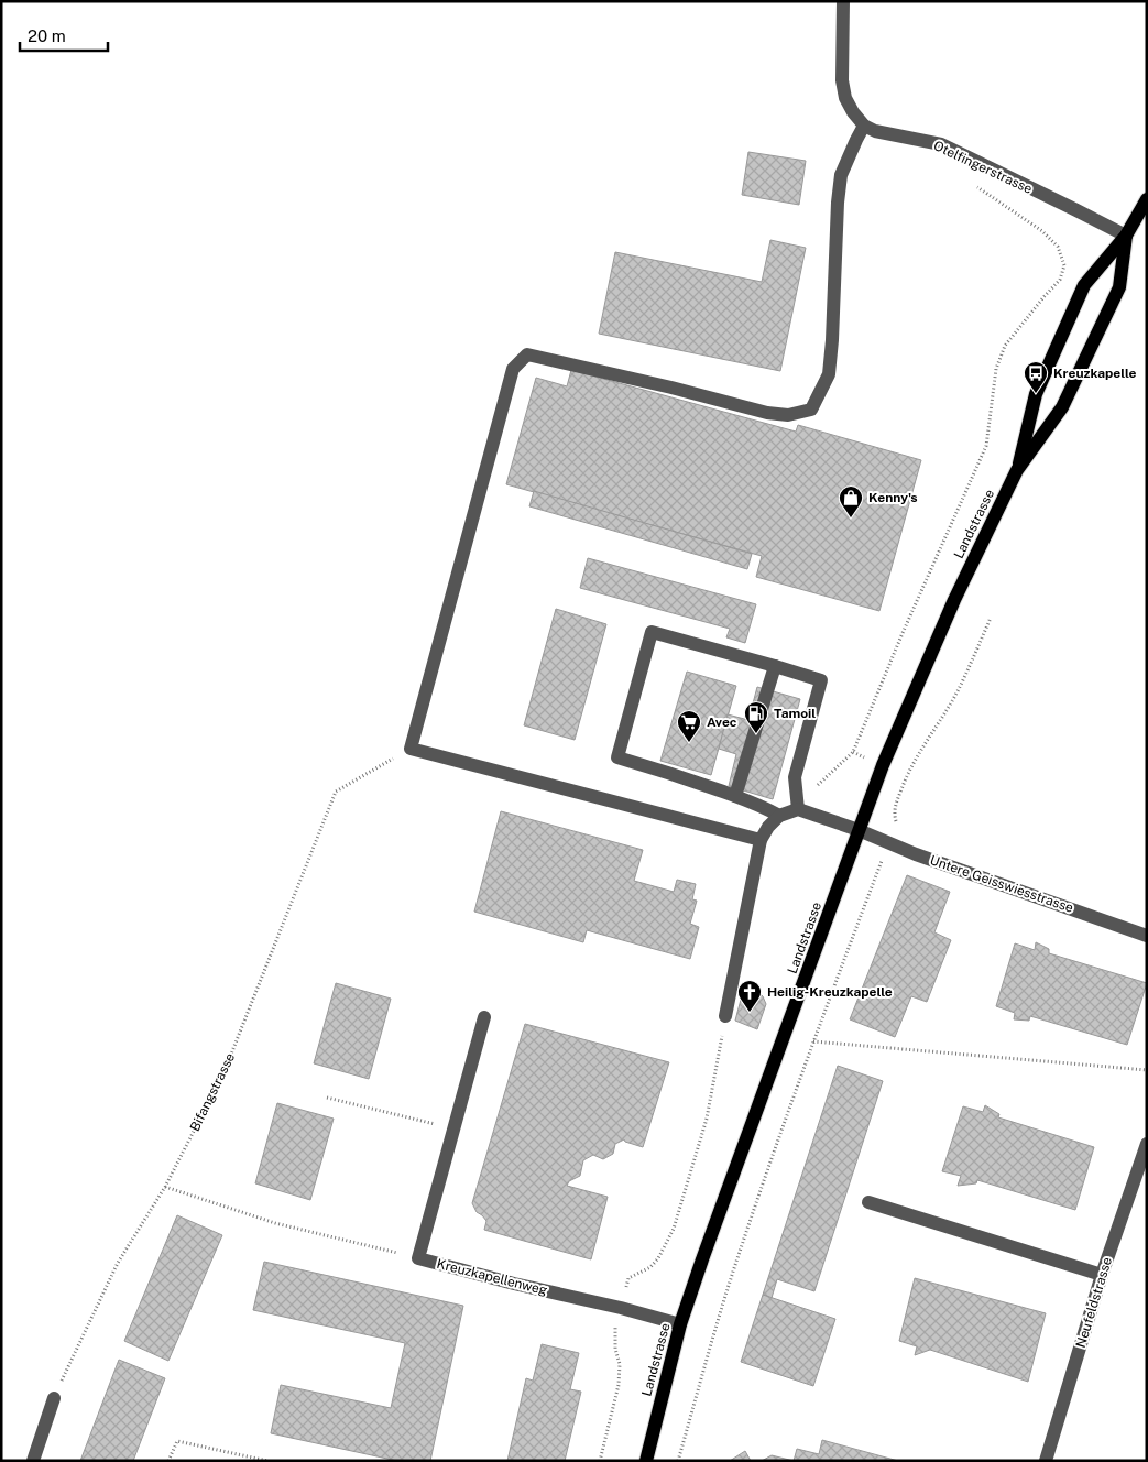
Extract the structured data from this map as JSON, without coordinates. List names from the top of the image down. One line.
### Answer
{"streets":{"main road":["Landstrasse"],"street":["Otelfingerstrasse","Untere Geisswiesstrasse","Kreuzkapellenweg","Neufeldstrasse"],"path":["Bifangstrasse"]},"crossings":[["Otelfingerstrasse","Landstrasse"],["Landstrasse","Untere Geisswiesstrasse"],["Landstrasse","Kreuzkapellenweg"]],"places":{"bus stop":["Kreuzkapelle"],"shop":["Kenny's"],"fuel station":["Tamoil"],"supermarket":["Avec"],"church":["Heilig-Kreuzkapelle"]},"scale_bar":"20 m"}
